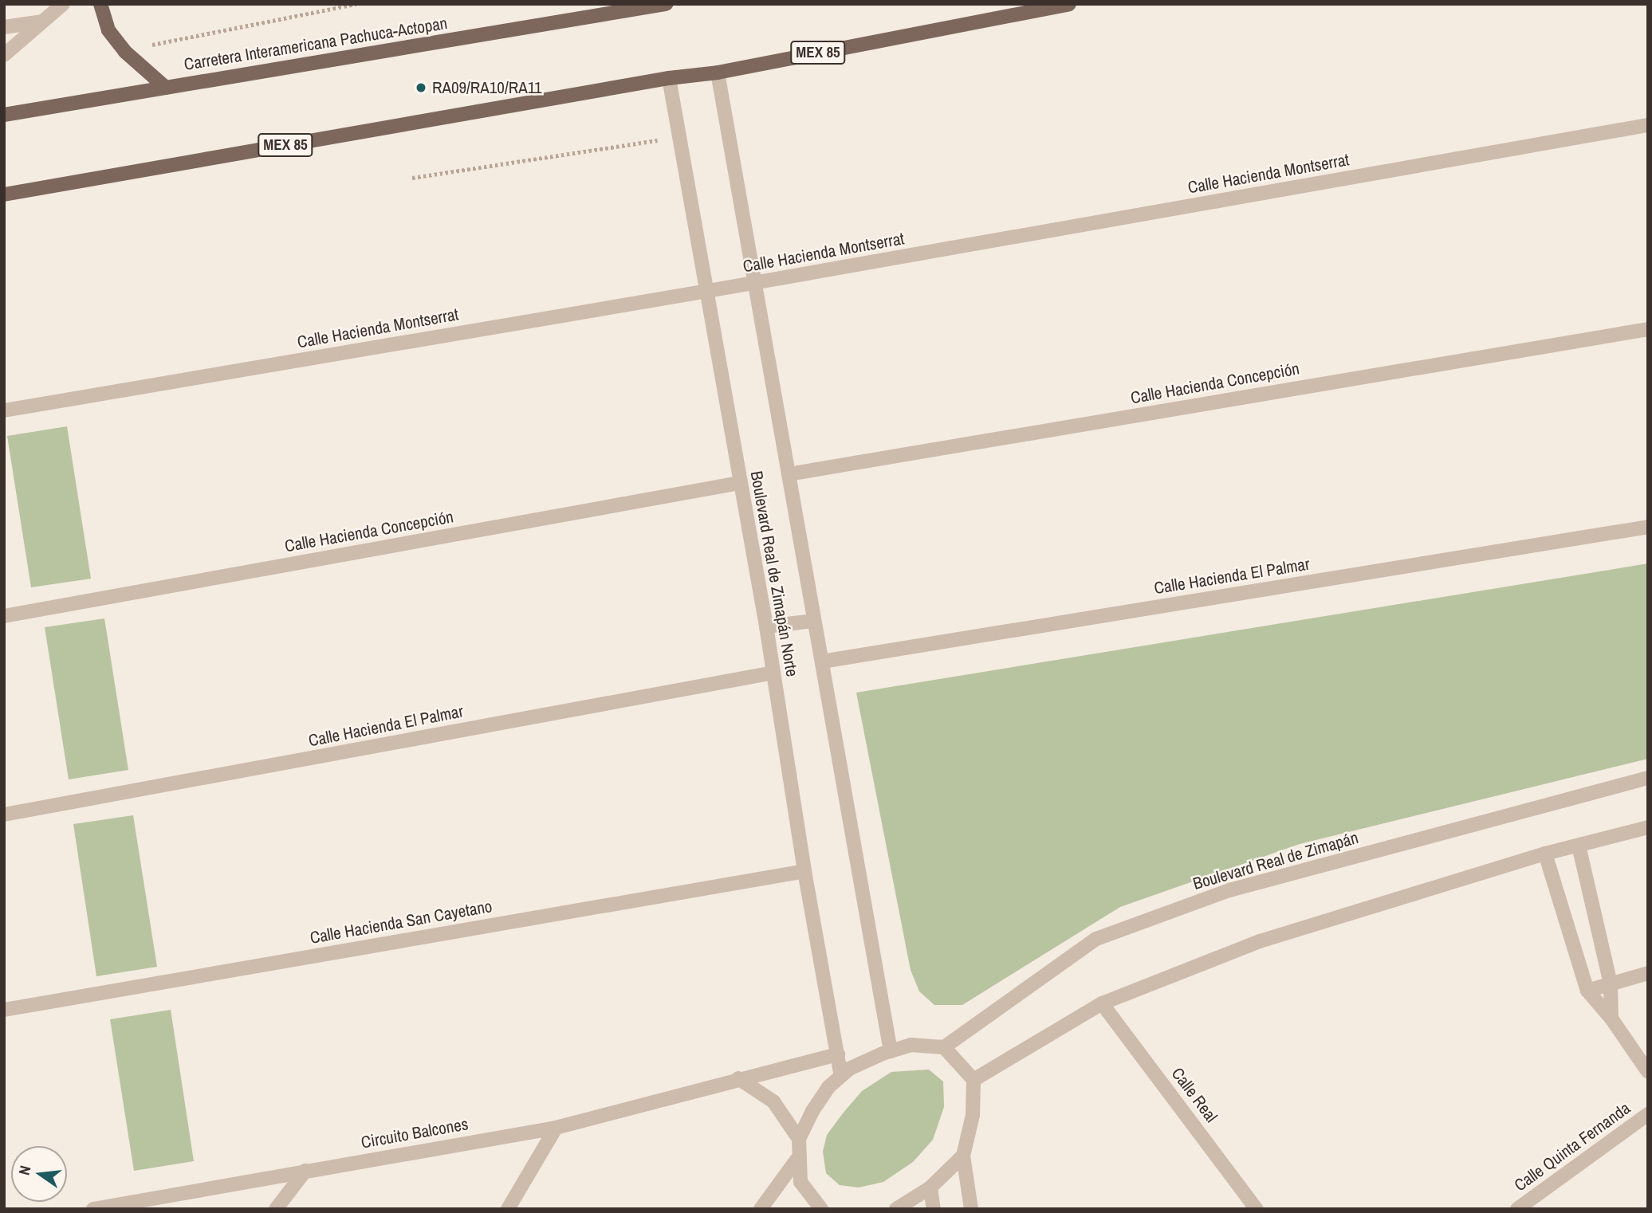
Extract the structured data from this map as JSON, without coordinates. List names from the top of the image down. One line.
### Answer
{"streets":{"main road":["Carretera Interamericana Pachuca-Actopan","MEX 85"],"street":["Calle Hacienda Montserrat","Calle Hacienda Concepción","Boulevard Real de Zimapán Norte","Calle Hacienda El Palmar","Boulevard Real de Zimapán","Calle Hacienda San Cayetano","Calle Real","Circuito Balcones","Calle Quinta Fernanda"]},"crossings":[["MEX 85","Boulevard Real de Zimapán Norte"],["Calle Hacienda Montserrat","Boulevard Real de Zimapán Norte"],["Calle Hacienda Concepción","Boulevard Real de Zimapán Norte"],["Boulevard Real de Zimapán Norte","Calle Hacienda El Palmar"],["Boulevard Real de Zimapán Norte","Calle Hacienda San Cayetano"],["Boulevard Real de Zimapán Norte","Circuito Balcones"]],"places":["RA09/RA10/RA11"],"north":"left"}
